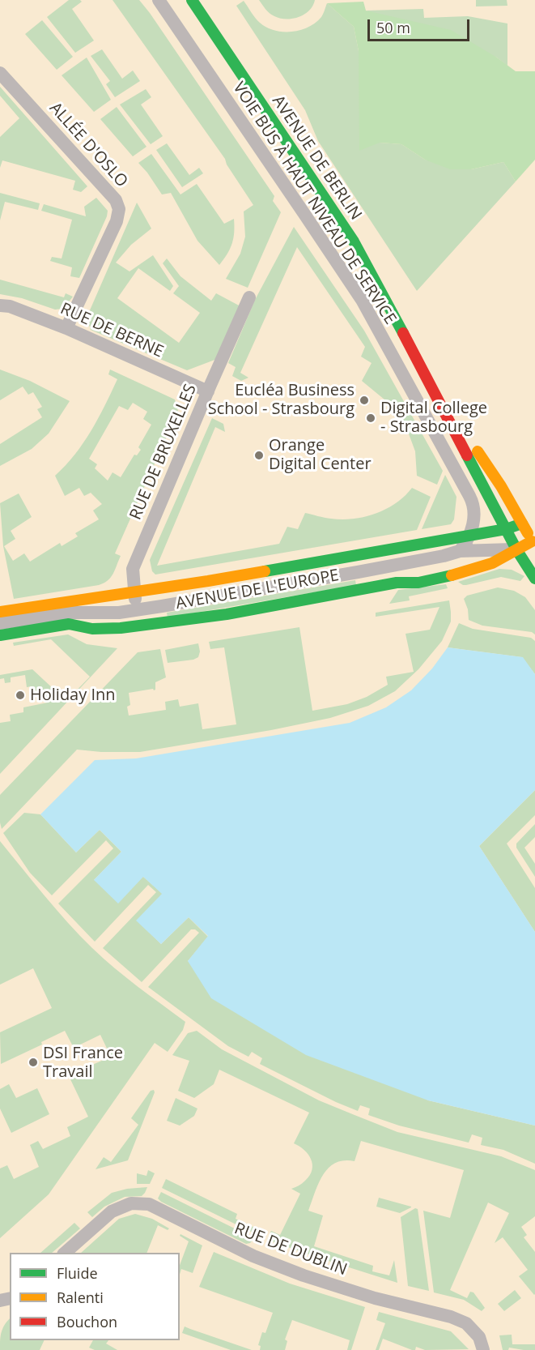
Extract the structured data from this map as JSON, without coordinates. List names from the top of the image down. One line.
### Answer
{"streets":{"street":["ALLÉE D'OSLO","AVENUE DE BERLIN","VOIE BUS À HAUT NIVEAU DE SERVICE","RUE DE BERNE","RUE DE BRUXELLES","AVENUE DE L'EUROPE","RUE DE DUBLIN"]},"crossings":[["ALLÉE D'OSLO","RUE DE BERNE"],["AVENUE DE BERLIN","AVENUE DE L'EUROPE"],["VOIE BUS À HAUT NIVEAU DE SERVICE","AVENUE DE L'EUROPE"],["RUE DE BERNE","RUE DE BRUXELLES"],["RUE DE BRUXELLES","AVENUE DE L'EUROPE"]],"places":["Eucléa Business School - Strasbourg","Digital College - Strasbourg","Orange Digital Center","Holiday Inn","DSI France Travail"],"legend":["Fluide","Ralenti","Bouchon"],"scale_bar":"50 m"}
